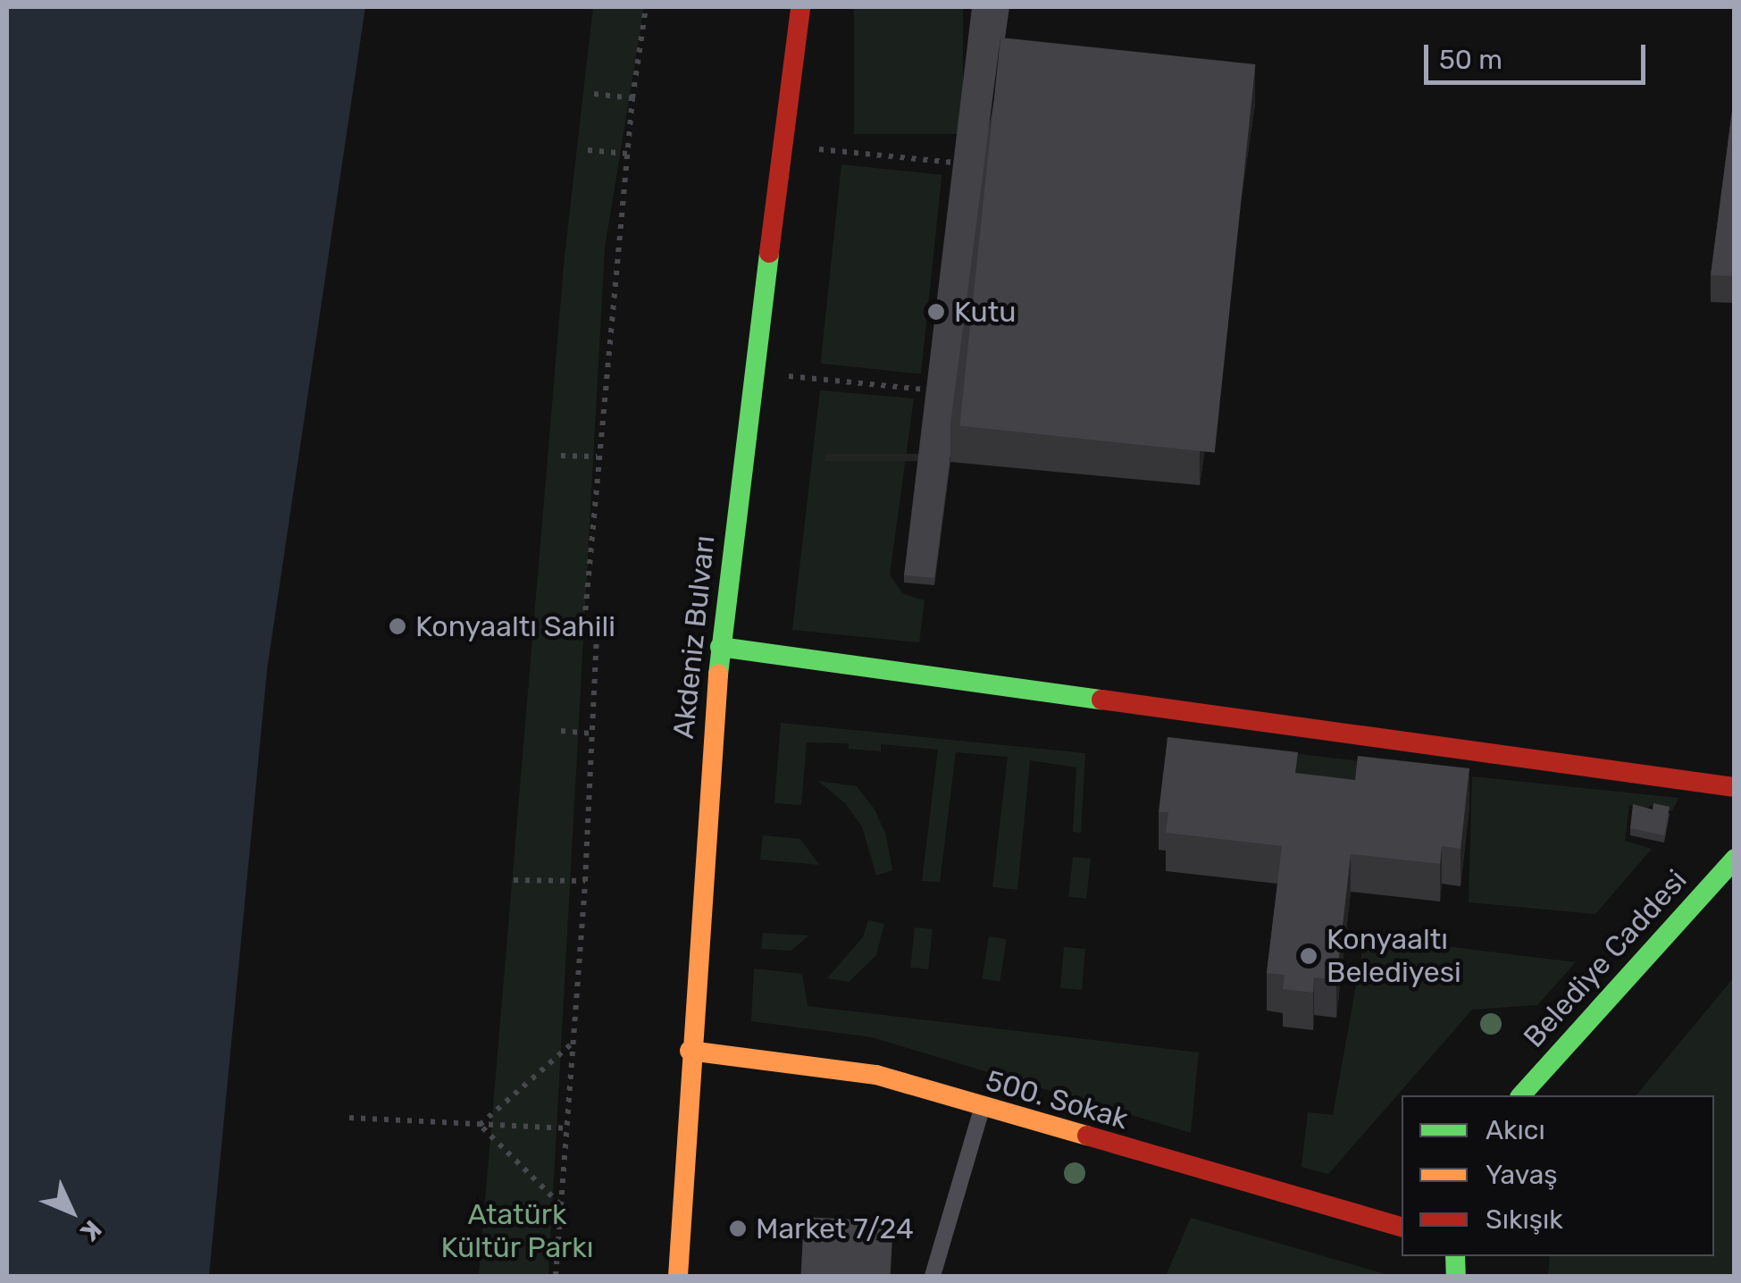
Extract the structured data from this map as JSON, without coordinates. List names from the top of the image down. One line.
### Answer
{"streets":{"street":["Akdeniz Bulvarı","Belediye Caddesi","500. Sokak"]},"crossings":[["Akdeniz Bulvarı","500. Sokak"]],"parks":["Atatürk Kültür Parkı"],"places":["Kutu","Konyaaltı Sahili","Konyaaltı Belediyesi","Market 7/24"],"legend":["Akıcı","Yavaş","Sıkışık"],"scale_bar":"50 m","north":"bottom right"}
